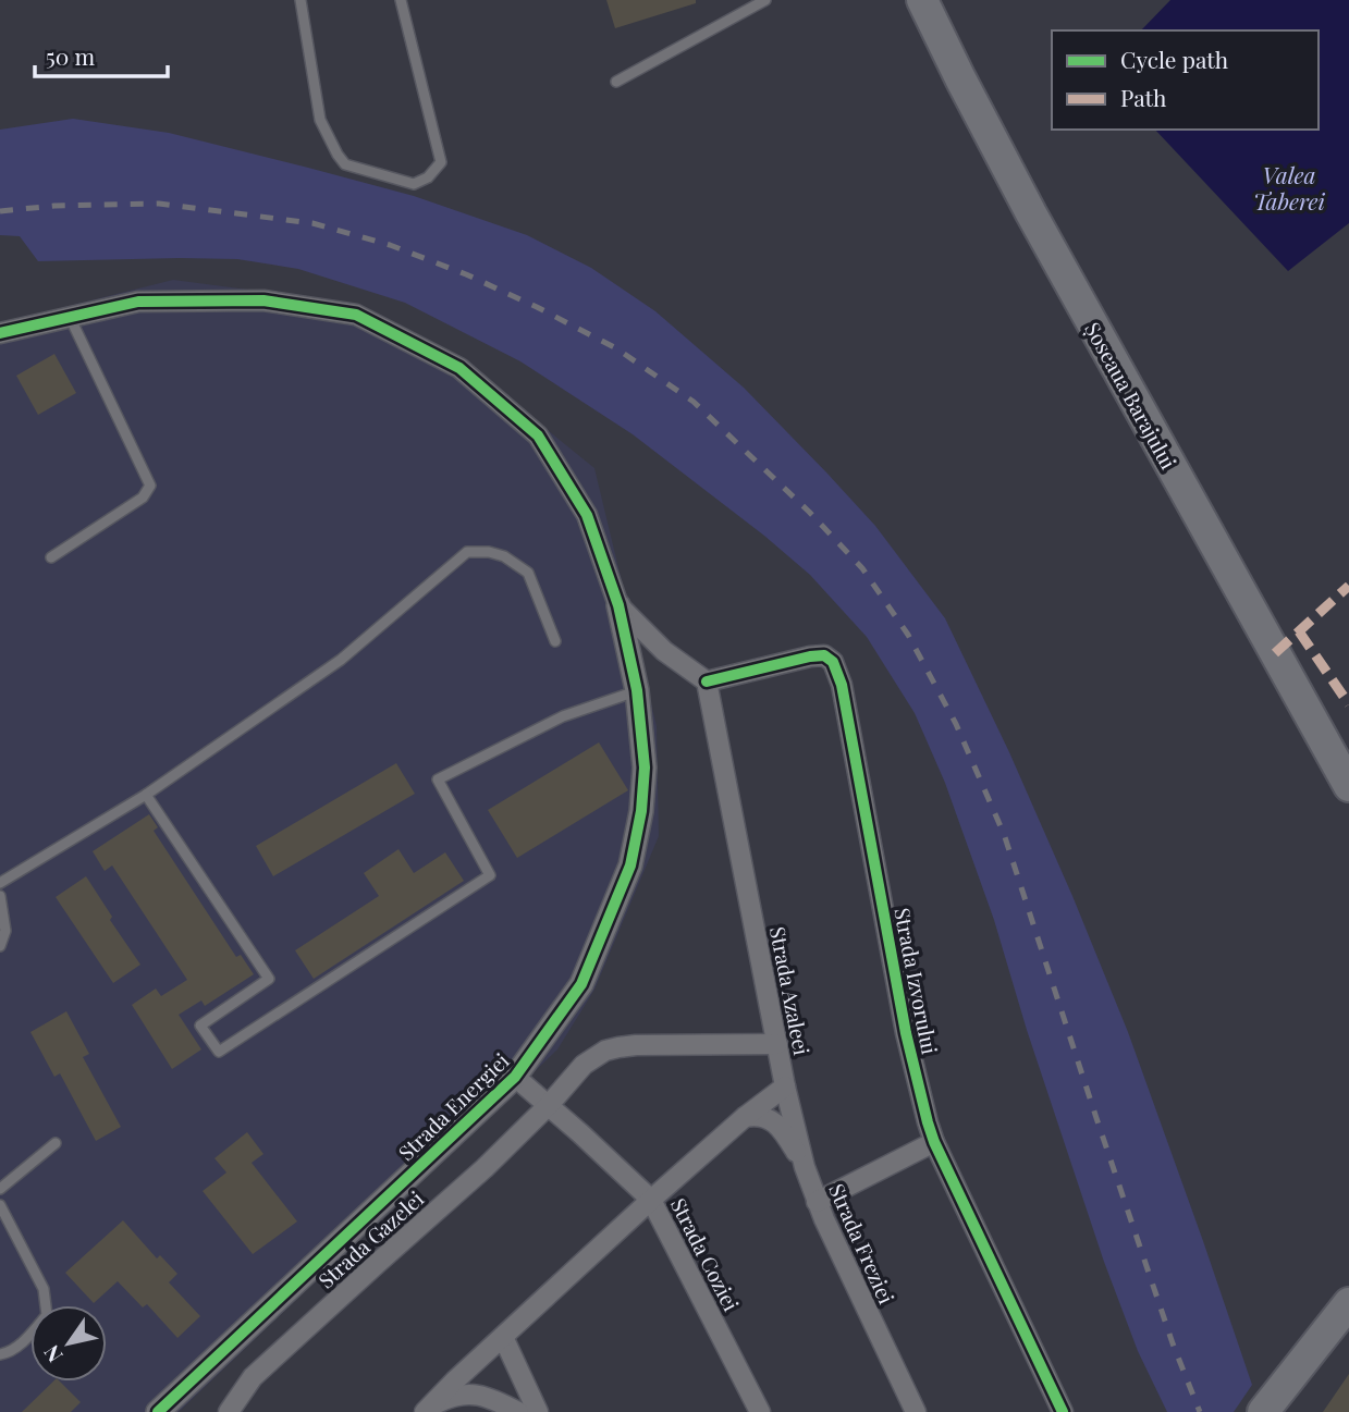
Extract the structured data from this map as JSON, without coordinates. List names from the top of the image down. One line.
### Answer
{"streets":{"highway":["Șoseaua Barajului"],"street":["Strada Izvorului","Strada Azaleei","Strada Energiei","Strada Gazelei","Strada Freziei","Strada Coziei"]},"crossings":[["Strada Izvorului","Strada Azaleei"],["Strada Azaleei","Strada Gazelei"],["Strada Azaleei","Strada Freziei"],["Strada Azaleei","Strada Coziei"],["Strada Energiei","Strada Coziei"],["Strada Gazelei","Strada Coziei"]],"water":["Valea Taberei"],"legend":["Cycle path","Path"],"scale_bar":"50 m","north":"bottom left"}
